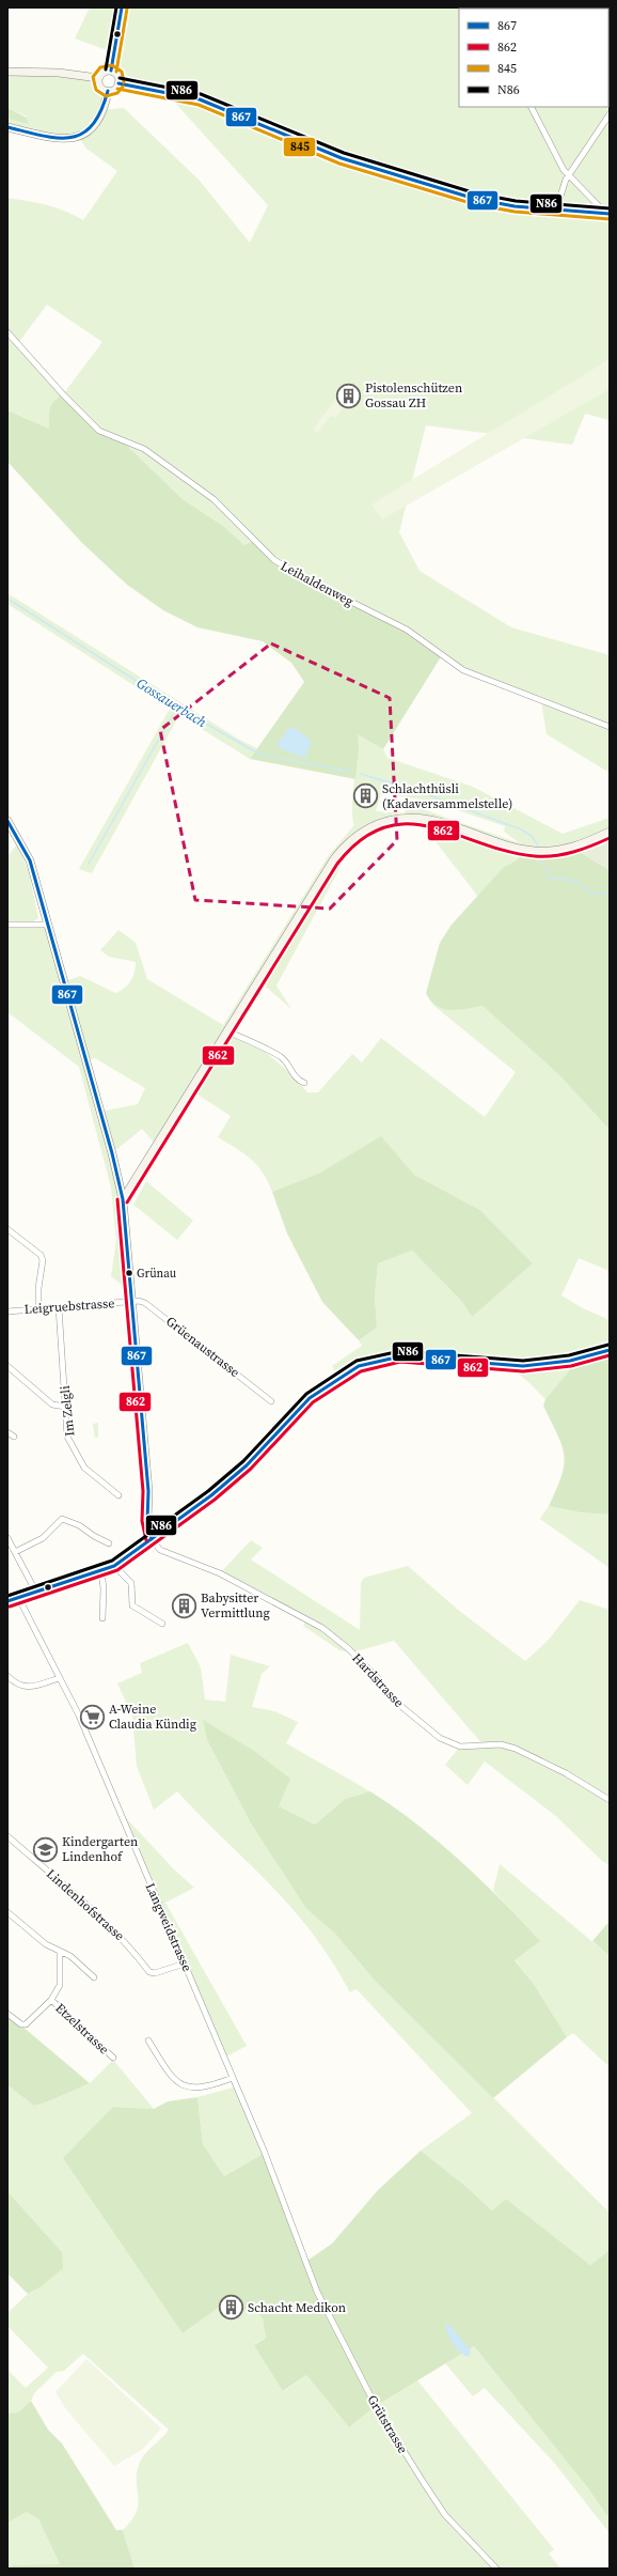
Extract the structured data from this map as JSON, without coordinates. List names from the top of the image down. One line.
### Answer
{"streets":{"street":["Leihaldenweg","Leigruebstrasse","Grüenaustrasse","Im Zelgli","Hardstrasse","Lindenhofstrasse","Langweidstrasse","Etzelstrasse","Grütstrasse"]},"crossings":[["Leigruebstrasse","Grüenaustrasse"],["Leigruebstrasse","Im Zelgli"],["Lindenhofstrasse","Langweidstrasse"],["Langweidstrasse","Grütstrasse"]],"water":["Gossauerbach"],"places":{"building":["Pistolenschützen Gossau ZH","Schlachthüsli (Kadaversammelstelle)","Babysitter Vermittlung","Schacht Medikon"],"other":["Grünau"],"supermarket":["A-Weine Claudia Kündig"],"school or university":["Kindergarten Lindenhof"]},"lines":["transit line 867","transit line N86","transit line 845","transit line 862"],"legend":["867","862","845","N86"]}
